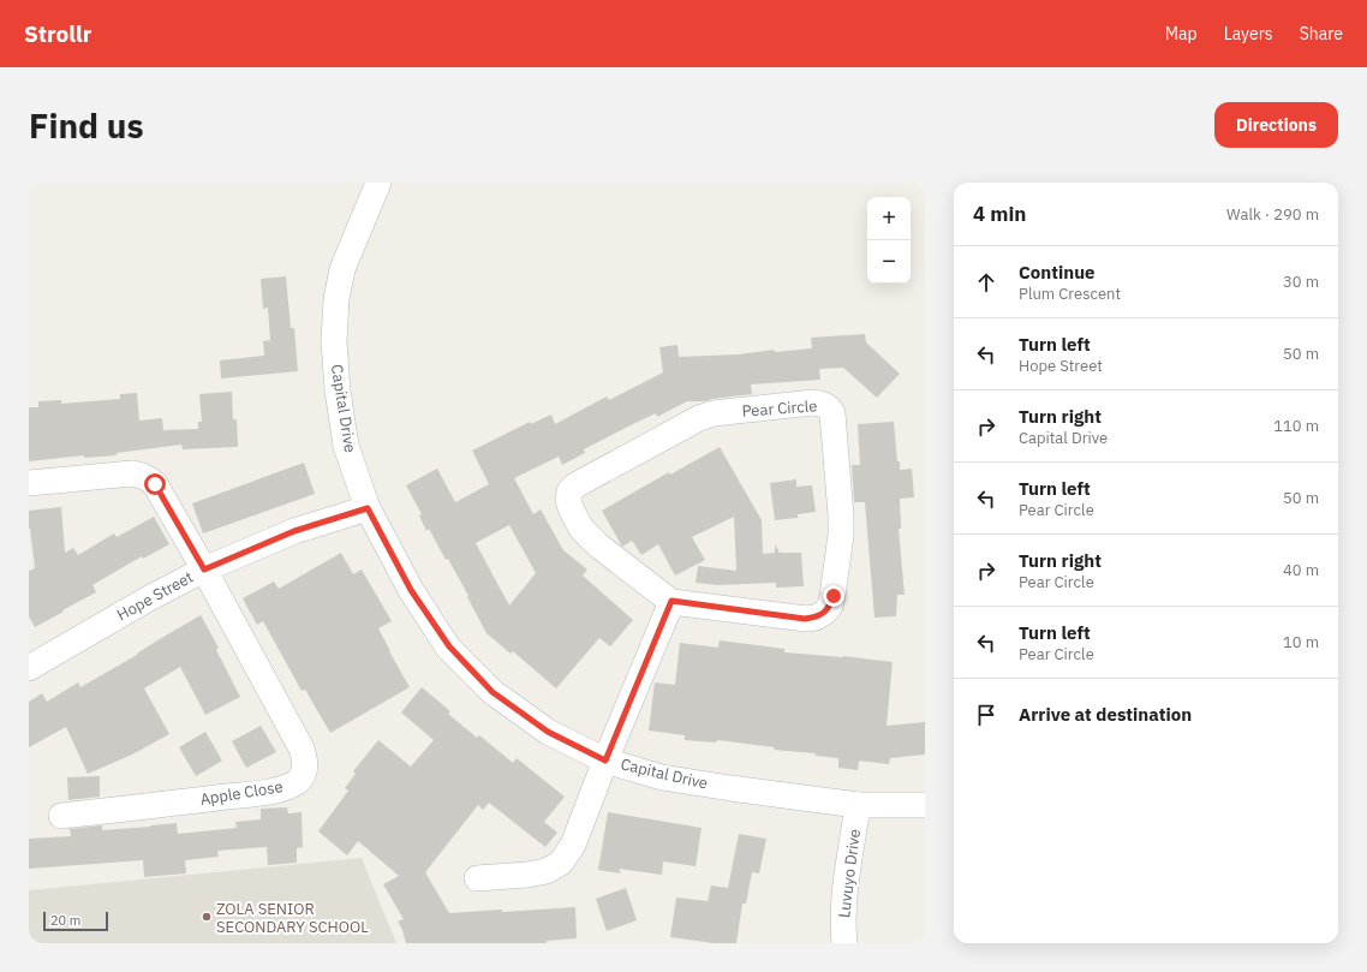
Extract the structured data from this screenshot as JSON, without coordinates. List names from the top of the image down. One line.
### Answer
{"streets":{"street":["Capital Drive","Pear Circle","Hope Street","Apple Close","Luvuyo Drive"]},"crossings":[["Capital Drive","Hope Street"],["Capital Drive","Luvuyo Drive"],["Hope Street","Apple Close"]],"places":["ZOLA SENIOR SECONDARY SCHOOL"],"scale_bar":"20 m","page":{"header":"Strollr","nav":["Map","Layers","Share"],"buttons":"Directions","title":"Find us","heading":["4 min","Walk · 290 m"],"map_buttons":["+","−"],"list":[["Continue","Plum Crescent","30 m"],["Turn left","Hope Street","50 m"],["Turn right","Capital Drive","110 m"],["Turn left","Pear Circle","50 m"],["Turn right","Pear Circle","40 m"],["Turn left","Pear Circle","10 m"],"Arrive at destination"],"scale":"20 m"}}
